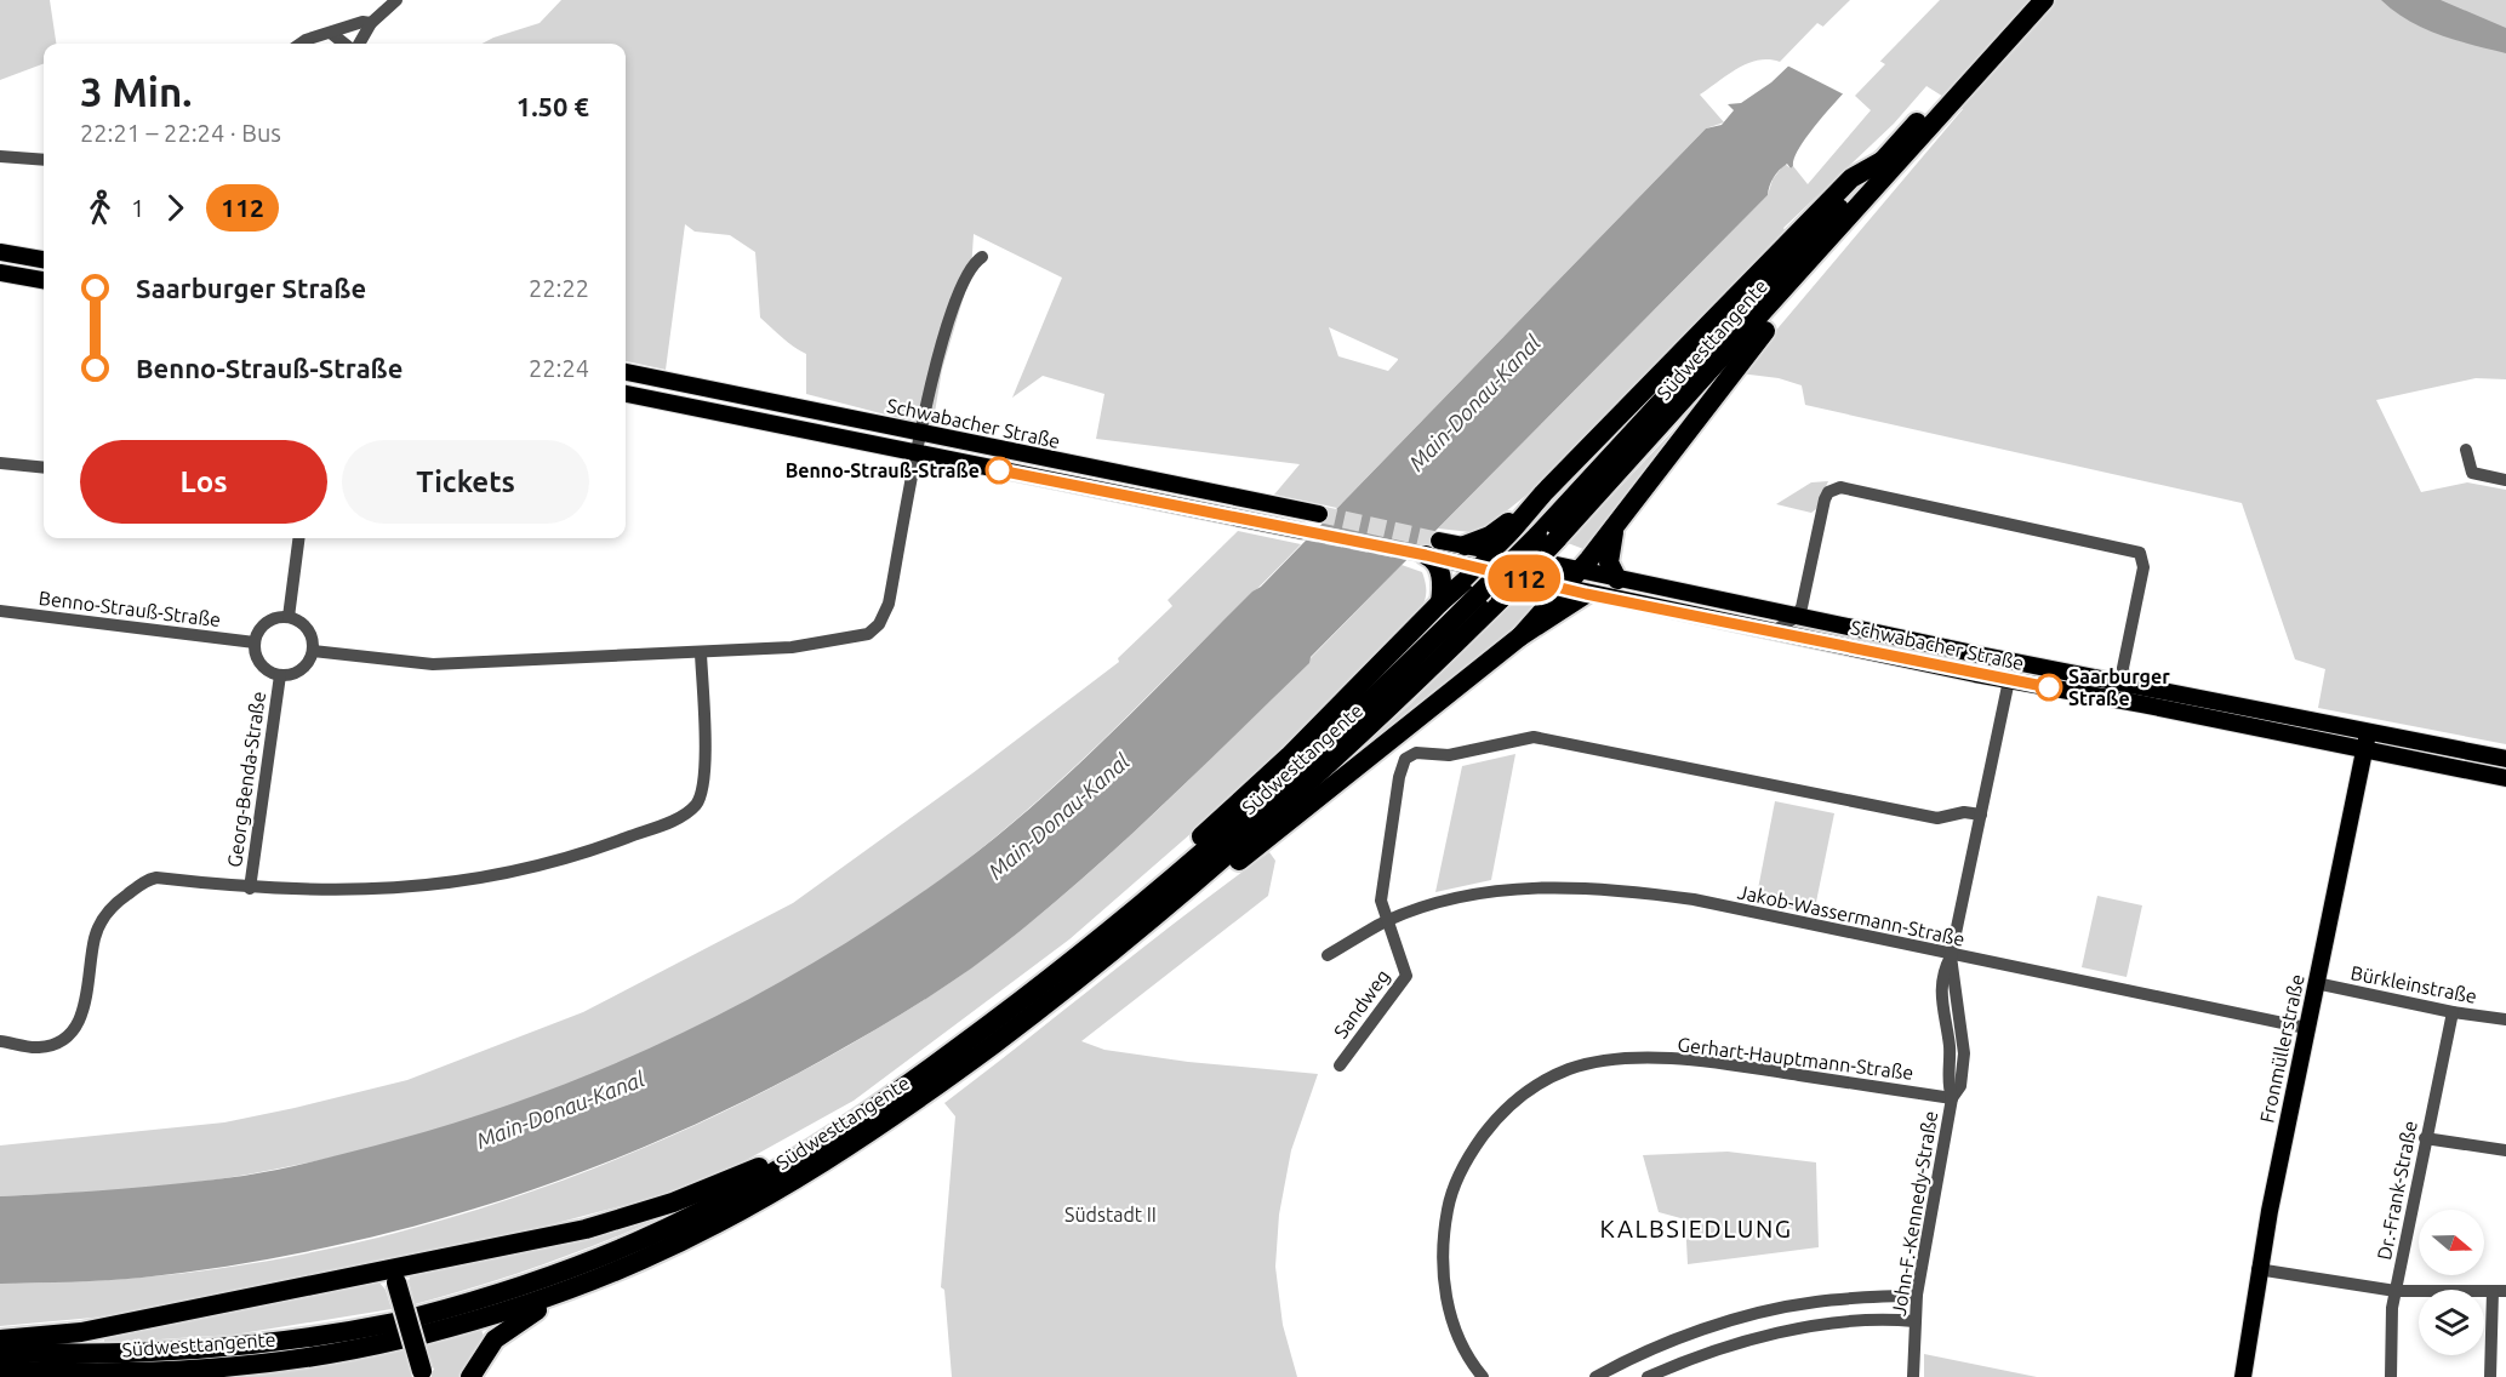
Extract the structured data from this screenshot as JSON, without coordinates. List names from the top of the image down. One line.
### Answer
{"streets":{"highway":["Südwesttangente"],"main road":["Schwabacher Straße","Fronmüllerstraße"],"street":["Benno-Strauß-Straße","Georg-Benda-Straße","Jakob-Wassermann-Straße","Bürkleinstraße","Sandweg","Gerhart-Hauptmann-Straße","Dr.-Frank-Straße","John-F.-Kennedy-Straße"]},"crossings":[["Schwabacher Straße","Fronmüllerstraße"],["Schwabacher Straße","John-F.-Kennedy-Straße"],["Benno-Strauß-Straße","Georg-Benda-Straße"],["Jakob-Wassermann-Straße","Sandweg"],["Jakob-Wassermann-Straße","Fronmüllerstraße"],["Jakob-Wassermann-Straße","John-F.-Kennedy-Straße"],["Bürkleinstraße","Fronmüllerstraße"],["Bürkleinstraße","Dr.-Frank-Straße"],["Gerhart-Hauptmann-Straße","John-F.-Kennedy-Straße"]],"districts":["KALBSIEDLUNG"],"water":["Main-Donau-Kanal"],"parks":["Südstadt II"],"places":["Benno-Strauß-Straße","Saarburger Straße"],"lines":["bus line 112"],"north":"right","page":{"on_map":"112","heading":["3 Min.","22:21 – 22:24 · Bus","1.50 €"],"legs":["1","112"],"list":[{"name":"Saarburger Straße","value":"22:22"},{"name":"Benno-Strauß-Straße","value":"22:24"}],"buttons":["Los","Tickets"]}}
